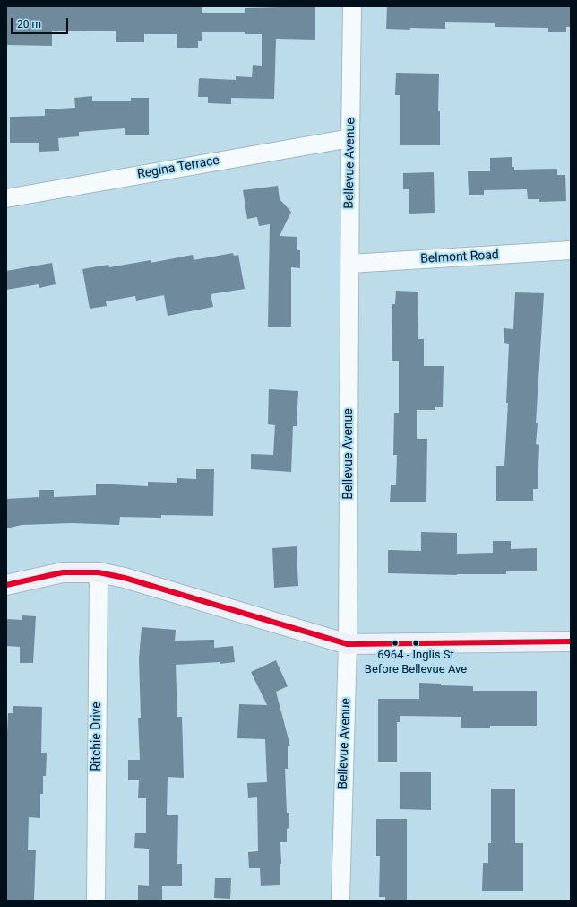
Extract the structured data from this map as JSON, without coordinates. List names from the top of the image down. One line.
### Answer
{"streets":{"street":["Bellevue Avenue","Regina Terrace","Belmont Road","Ritchie Drive"]},"crossings":[["Bellevue Avenue","Regina Terrace"],["Bellevue Avenue","Belmont Road"]],"places":["6964 - Inglis St Before Bellevue Ave"],"scale_bar":"20 m"}
